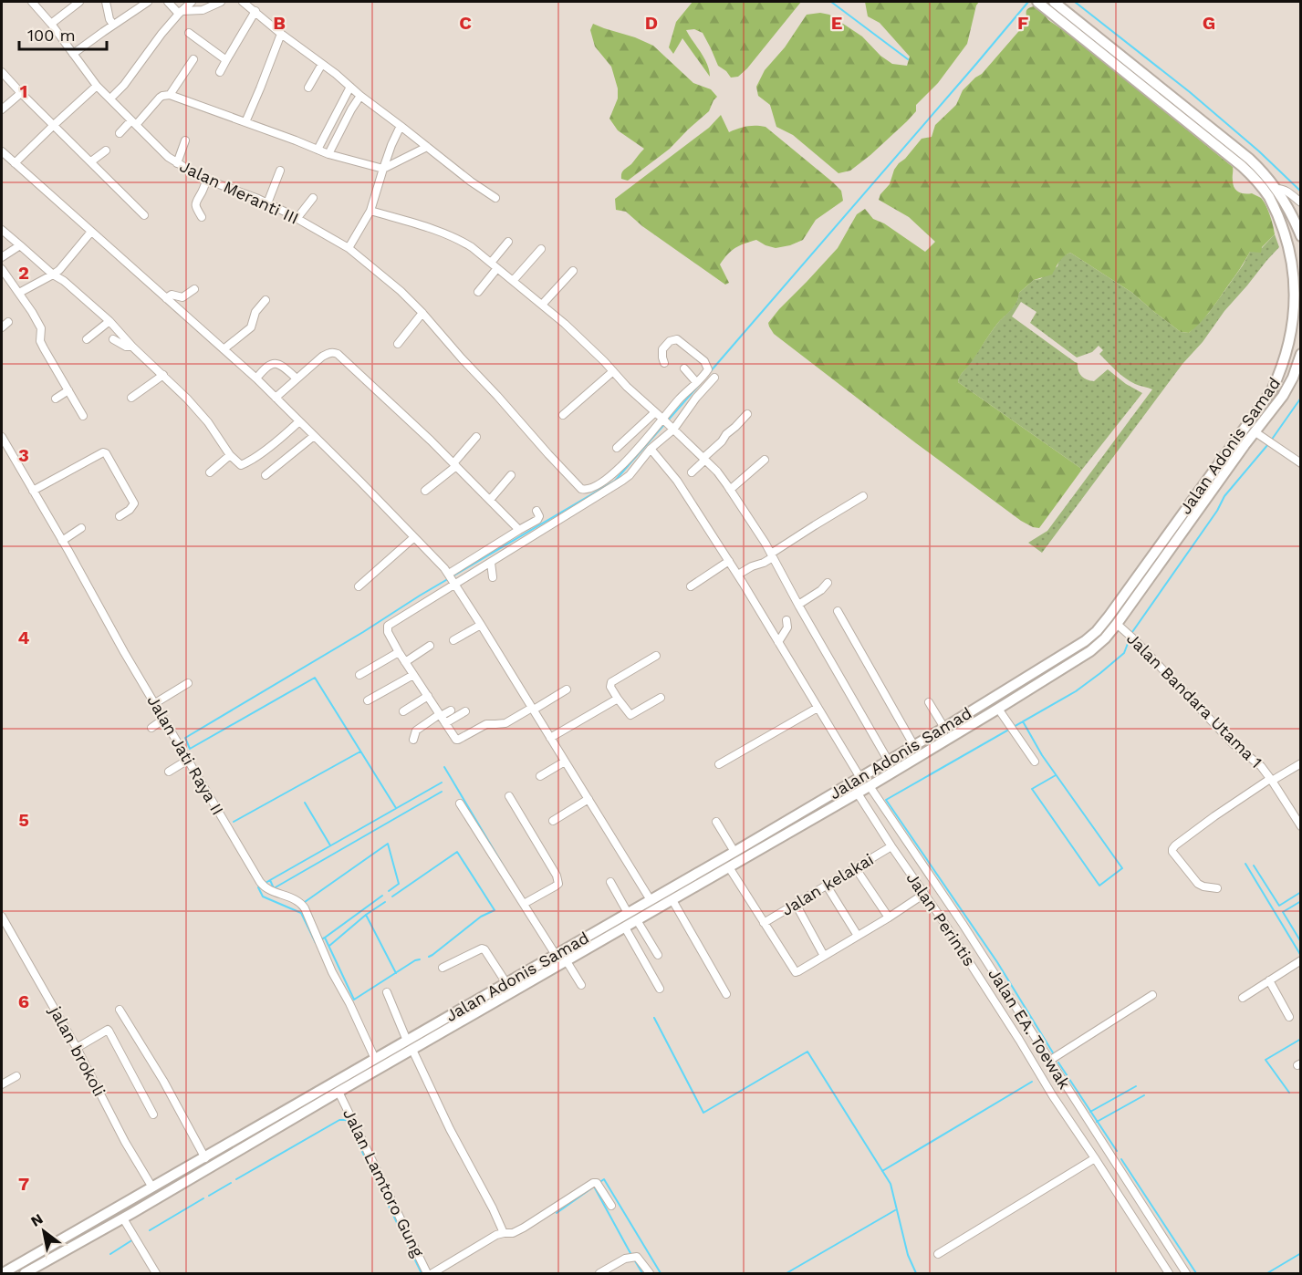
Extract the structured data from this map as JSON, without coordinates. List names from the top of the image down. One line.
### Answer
{"streets":{"highway":["Jalan Adonis Samad"],"street":["Jalan Meranti III","Jalan Bandara Utama 1","Jalan Jati Raya II","Jalan kelakai","Jalan Perintis","Jalan EA. Toewak","jalan brokoli","Jalan Lamtoro Gung"]},"crossings":[["Jalan Adonis Samad","Jalan Jati Raya II"],["Jalan Adonis Samad","jalan brokoli"],["Jalan kelakai","Jalan Perintis"]],"scale_bar":"100 m","north":"top left","grid":{"columns":["B","C","D","E","F","G"],"rows":["1","2","3","4","5","6","7"]}}
